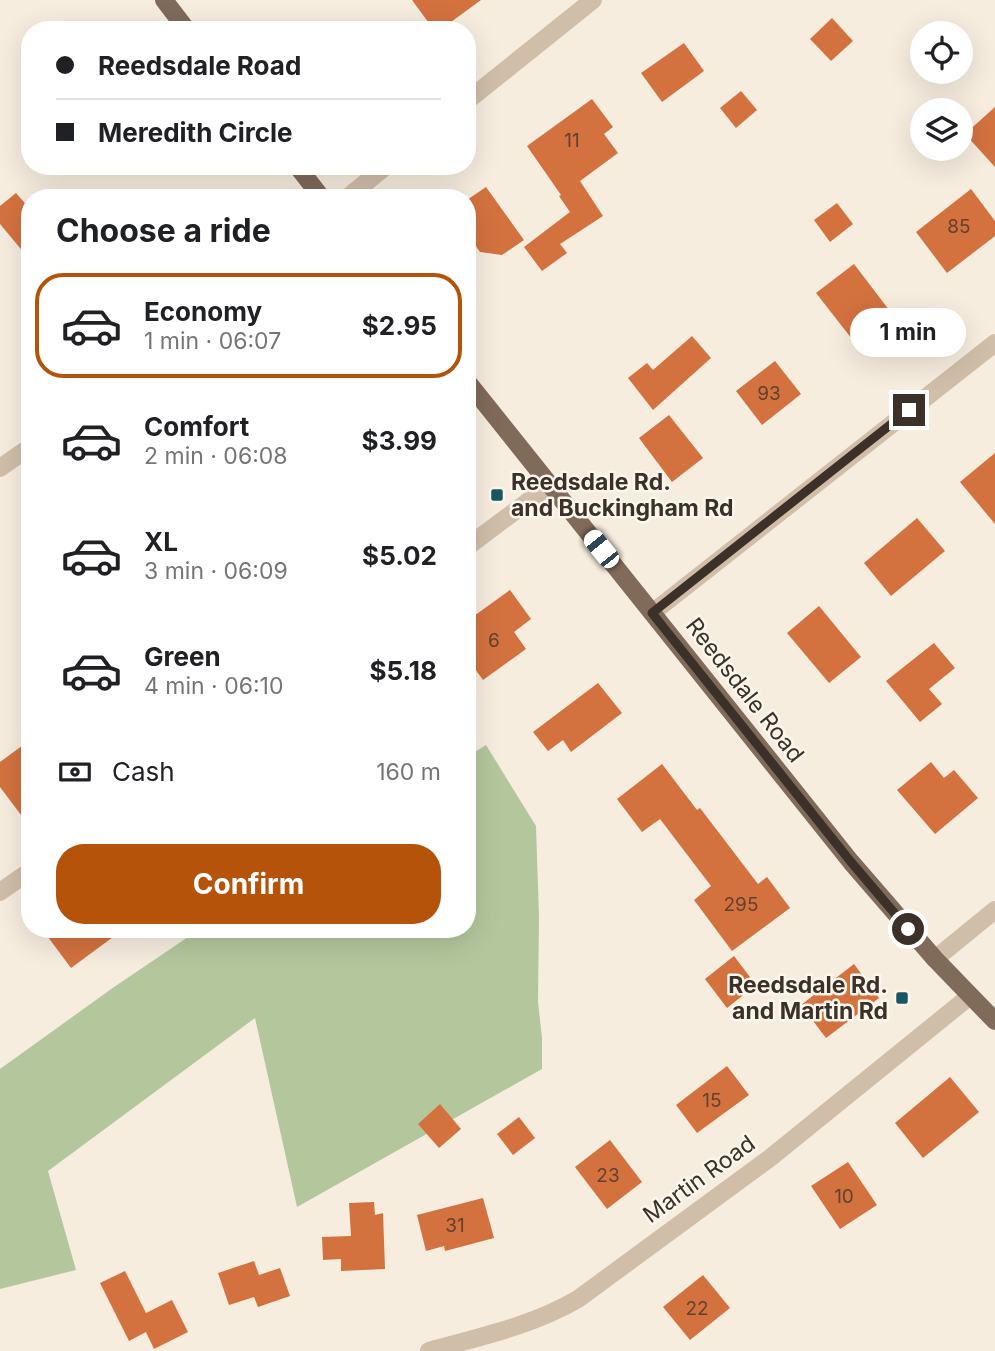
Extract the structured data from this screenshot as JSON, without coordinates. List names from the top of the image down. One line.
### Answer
{"streets":{"main road":["Reedsdale Road"],"street":["Martin Road"]},"crossings":[["Reedsdale Road","Martin Road"]],"places":{"transit":["Reedsdale Rd. and Buckingham Rd","Reedsdale Rd. and Martin Rd"]},"house_numbers":["11","85","93","6","295","15","23","10","31","22"],"page":{"banner":["Reedsdale Road","Meredith Circle"],"heading":"Choose a ride","list":[{"name":"Economy","note":"1 min · 06:07","value":"$2.95"},{"name":"Comfort","note":"2 min · 06:08","value":"$3.99"},{"name":"XL","note":"3 min · 06:09","value":"$5.02"},{"name":"Green","note":"4 min · 06:10","value":"$5.18"}],"bubble":"1 min","pay":["Cash","160 m"],"buttons":"Confirm"}}
